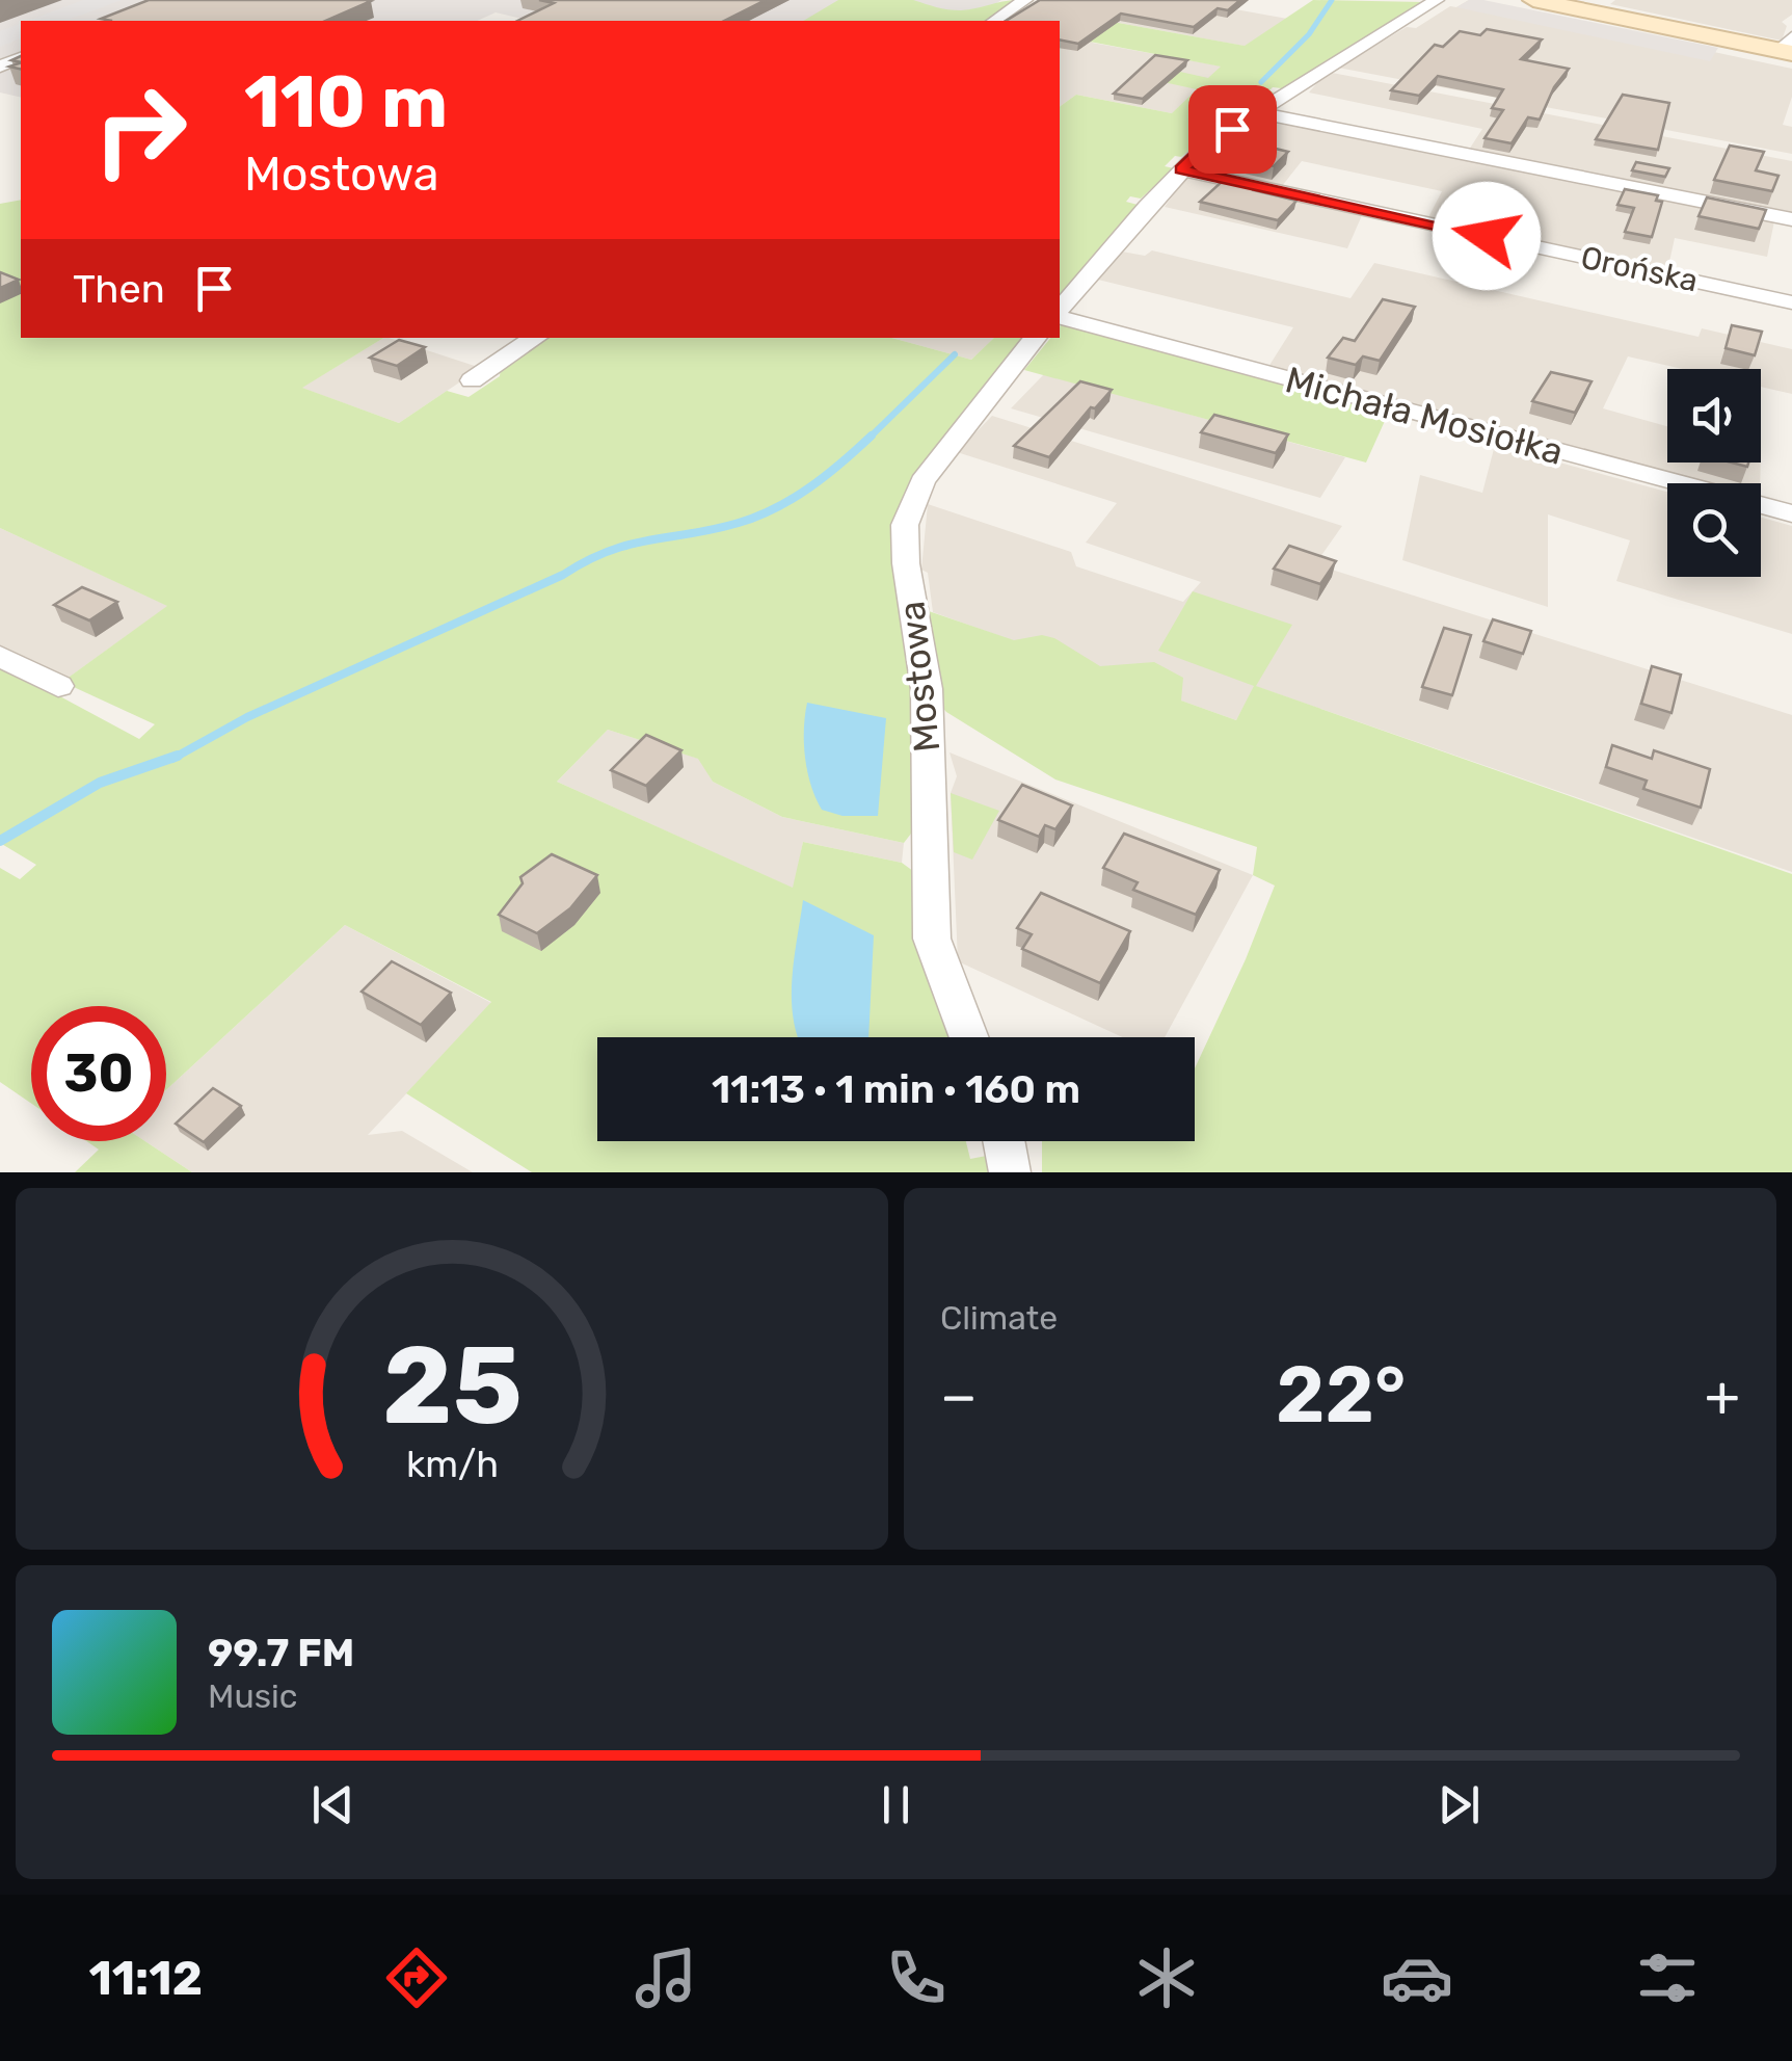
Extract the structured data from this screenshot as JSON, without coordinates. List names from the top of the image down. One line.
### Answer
{"streets":{"street":["Orońska","Michała Mosiołka","Mostowa"]},"page":{"turn":["110 m","Mostowa"],"then":"Then","limit":"30","trip":"11:13 · 1 min · 160 m","tile":"Climate","heat":["−","22°","+"],"song":["99.7 FM","Music"],"tabs":"11:12","gauge":["25","km/h"]}}
